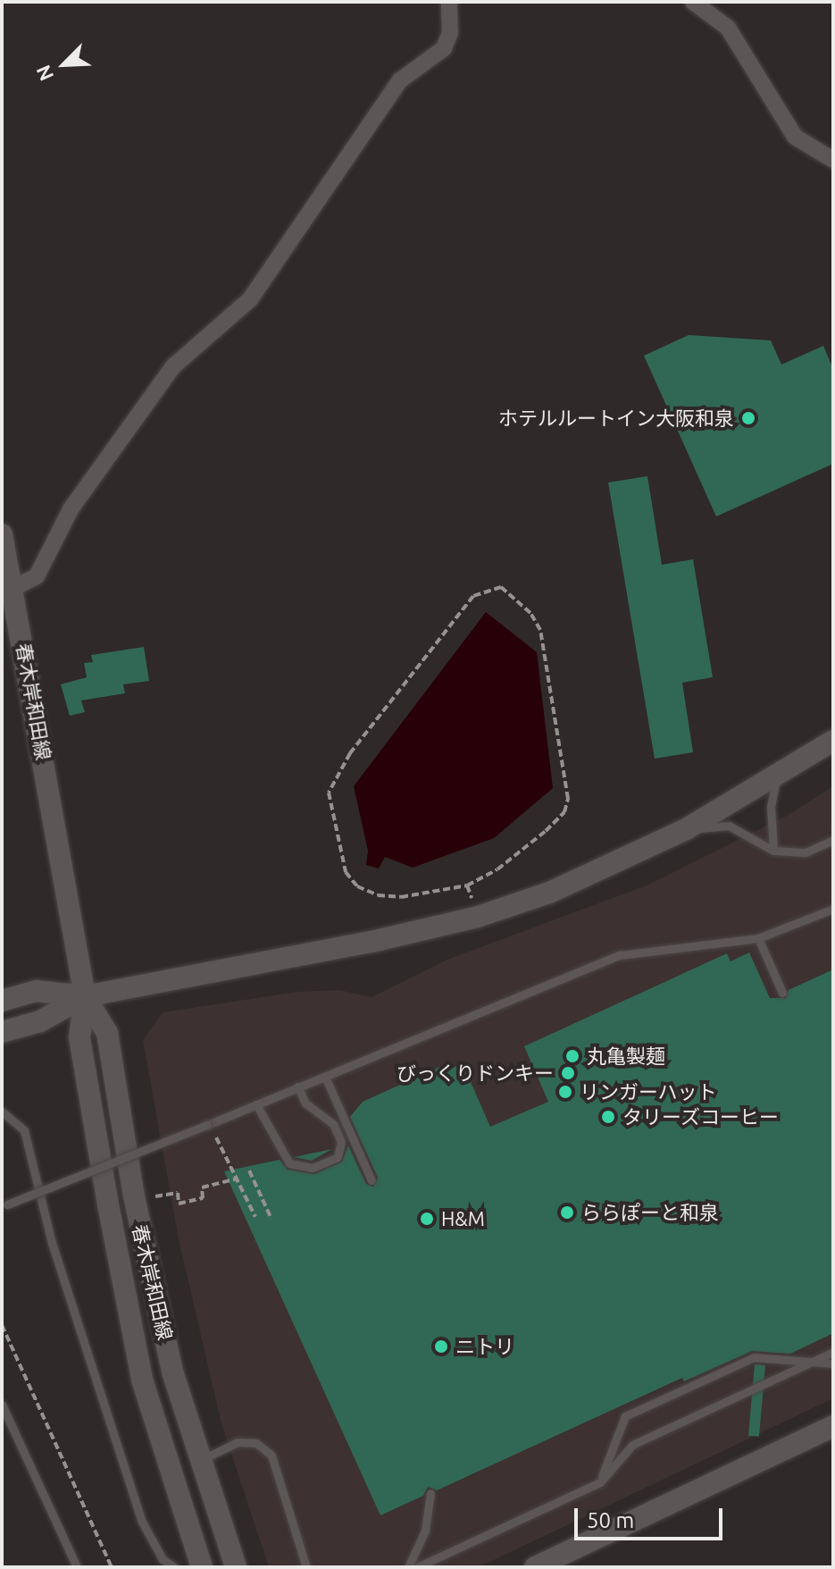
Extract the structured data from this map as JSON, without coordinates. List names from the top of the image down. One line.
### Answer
{"streets":{"main road":["春木岸和田線"]},"places":["ホテルルートイン大阪和泉","丸亀製麺","びっくりドンキー","リンガーハット","タリーズコーヒー","ららぽーと和泉","H&M","ニトリ"],"scale_bar":"50 m","north":"bottom left"}
